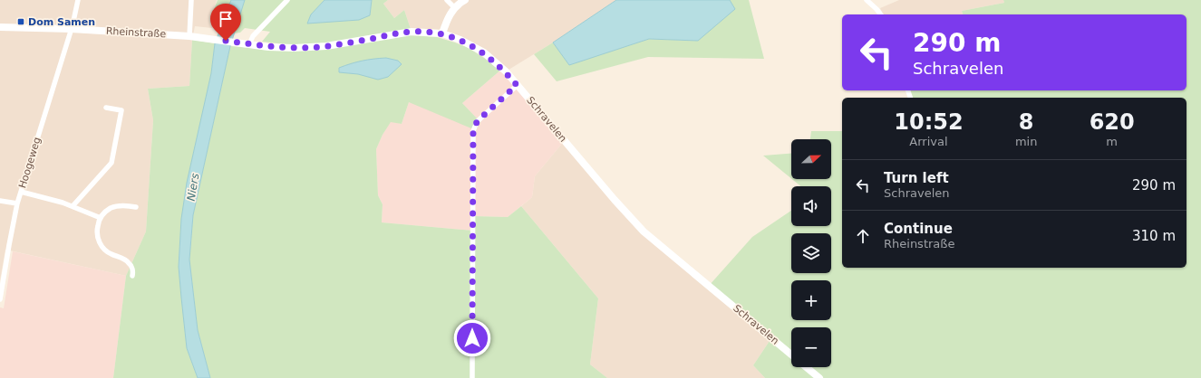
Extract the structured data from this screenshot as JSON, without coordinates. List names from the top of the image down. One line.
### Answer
{"streets":{"main road":["Rheinstraße","Schravelen"],"street":["Hoogeweg"]},"crossings":[["Rheinstraße","Schravelen"],["Rheinstraße","Hoogeweg"]],"water":["Niers"],"places":{"transit":["Dom Samen"]},"north":"right","page":{"turn":["290 m","Schravelen"],"eta":["10:52","Arrival","8","min","620","m"],"map_buttons":["+","−"],"list":[{"name":"Turn left","note":"Schravelen","value":"290 m"},{"name":"Continue","note":"Rheinstraße","value":"310 m"}]}}
